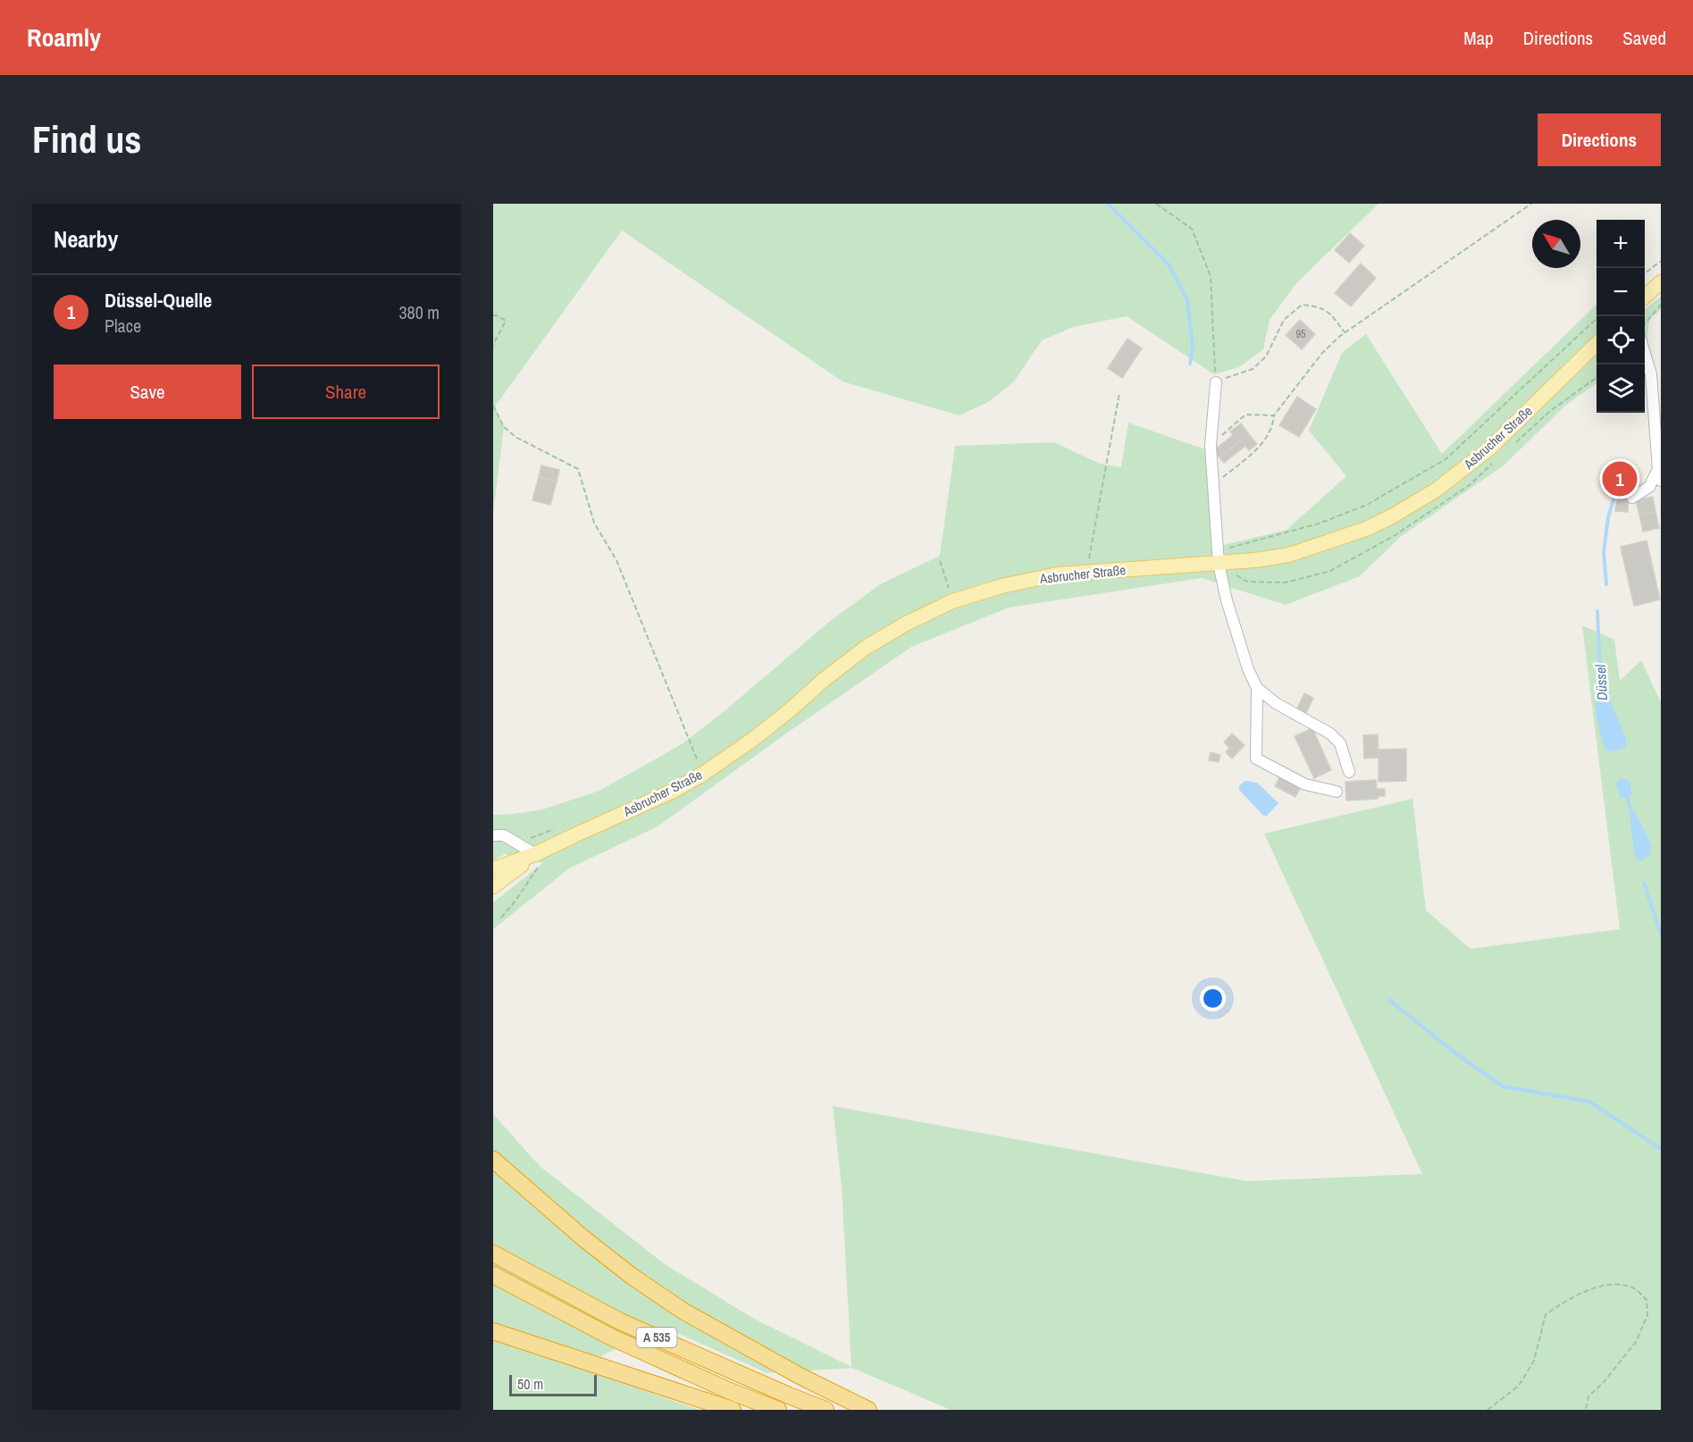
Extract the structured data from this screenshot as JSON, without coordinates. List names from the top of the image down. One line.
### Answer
{"streets":{"highway":["A 535"],"main road":["Asbrucher Straße"]},"water":["Düssel"],"house_numbers":["95"],"scale_bar":"50 m","north":"top left","page":{"header":"Roamly","nav":["Map","Directions","Saved"],"buttons":["Directions",["Save","Share"]],"title":"Find us","heading":"Nearby","map_buttons":["+","−"],"list":[{"mark":"1","name":"Düssel-Quelle","note":"Place","value":"380 m"}],"pins":"1","scale":"50 m"}}
